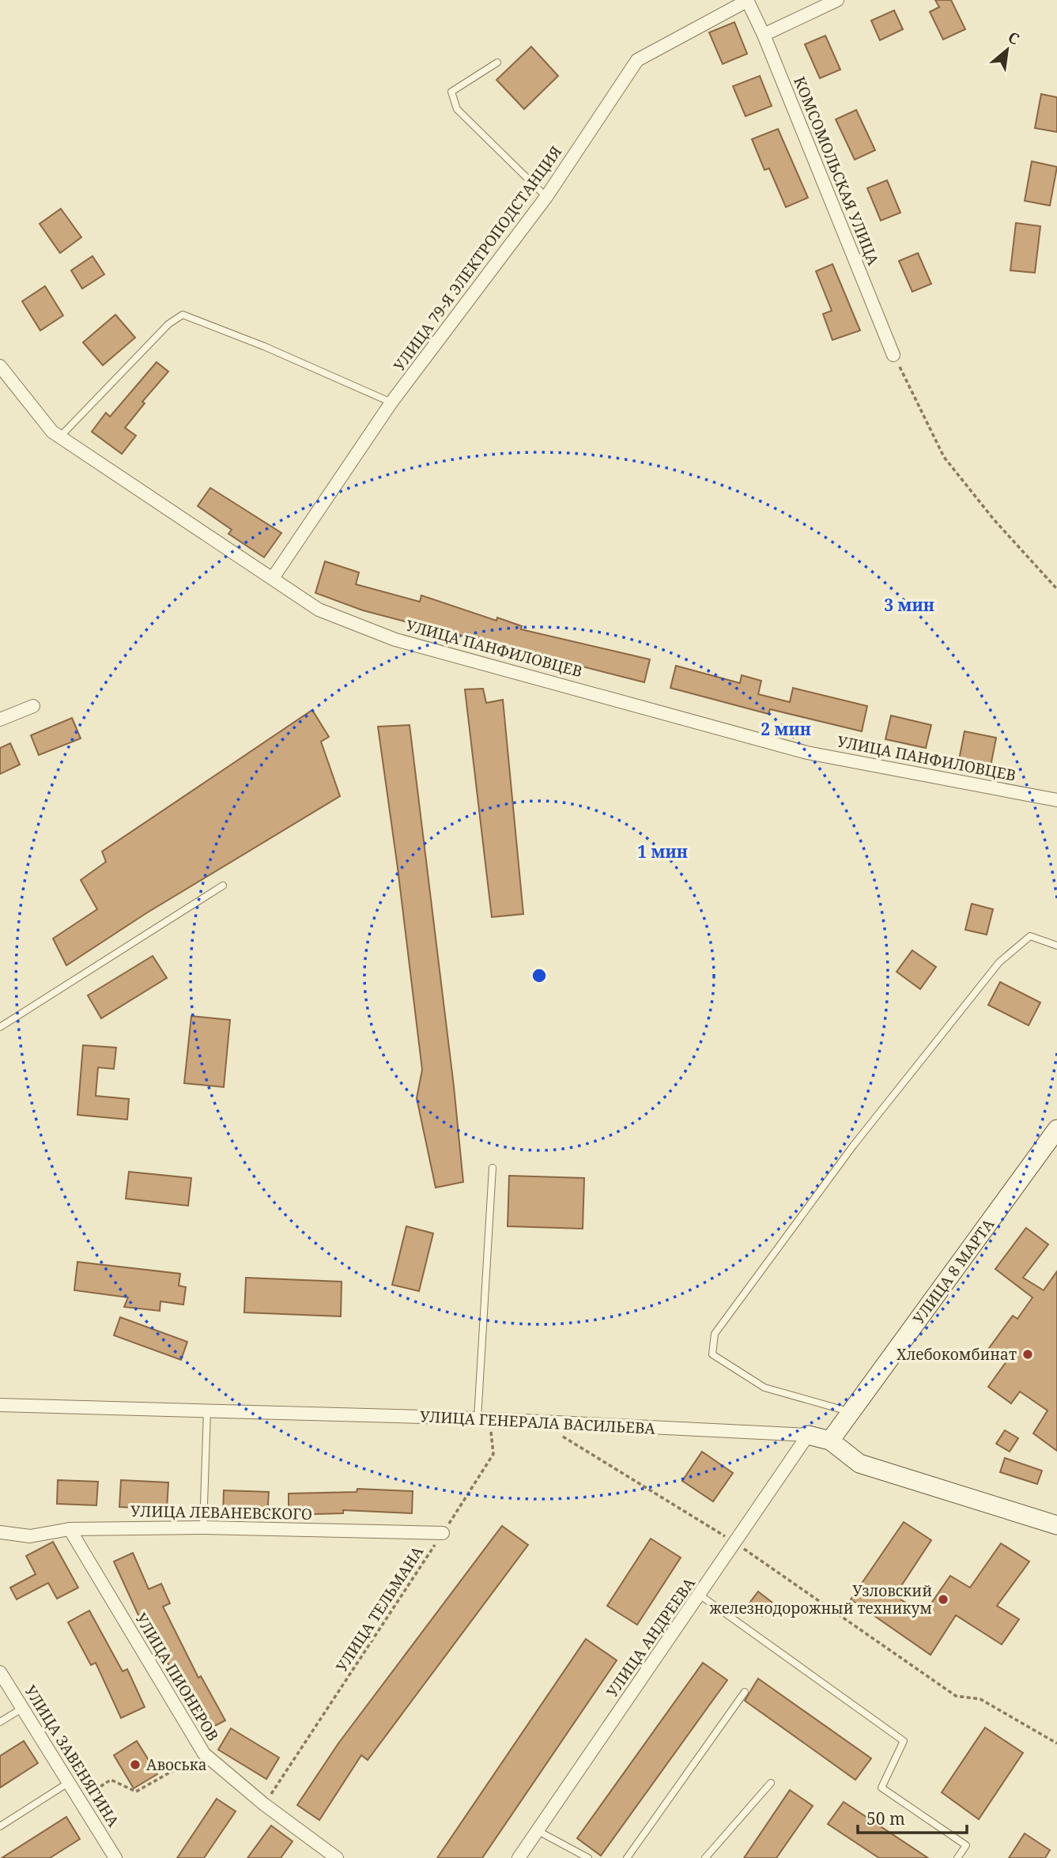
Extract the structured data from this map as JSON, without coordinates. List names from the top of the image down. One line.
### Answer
{"streets":{"main road":["УЛИЦА 8 МАРТА","УЛИЦА ГЕНЕРАЛА ВАСИЛЬЕВА"],"street":["КОМСОМОЛЬСКАЯ УЛИЦА","УЛИЦА 79-Я ЭЛЕКТРОПОДСТАНЦИЯ","УЛИЦА ПАНФИЛОВЦЕВ","УЛИЦА ЛЕВАНЕВСКОГО","УЛИЦА АНДРЕЕВА","УЛИЦА ПИОНЕРОВ","УЛИЦА ЗАВЕНЯГИНА"],"path":["УЛИЦА ТЕЛЬМАНА"]},"crossings":[["КОМСОМОЛЬСКАЯ УЛИЦА","УЛИЦА 79-Я ЭЛЕКТРОПОДСТАНЦИЯ"],["УЛИЦА 79-Я ЭЛЕКТРОПОДСТАНЦИЯ","УЛИЦА ПАНФИЛОВЦЕВ"],["УЛИЦА 8 МАРТА","УЛИЦА ГЕНЕРАЛА ВАСИЛЬЕВА"],["УЛИЦА ГЕНЕРАЛА ВАСИЛЬЕВА","УЛИЦА ТЕЛЬМАНА"],["УЛИЦА ГЕНЕРАЛА ВАСИЛЬЕВА","УЛИЦА АНДРЕЕВА"],["УЛИЦА ЛЕВАНЕВСКОГО","УЛИЦА ТЕЛЬМАНА"],["УЛИЦА ЛЕВАНЕВСКОГО","УЛИЦА ПИОНЕРОВ"],["УЛИЦА ТЕЛЬМАНА","УЛИЦА ПИОНЕРОВ"]],"places":["Хлебокомбинат","Узловский железнодорожный техникум","Авоська"],"scale_bar":"50 m","north":"top right","rings":["3 мин","2 мин","1 мин"]}
